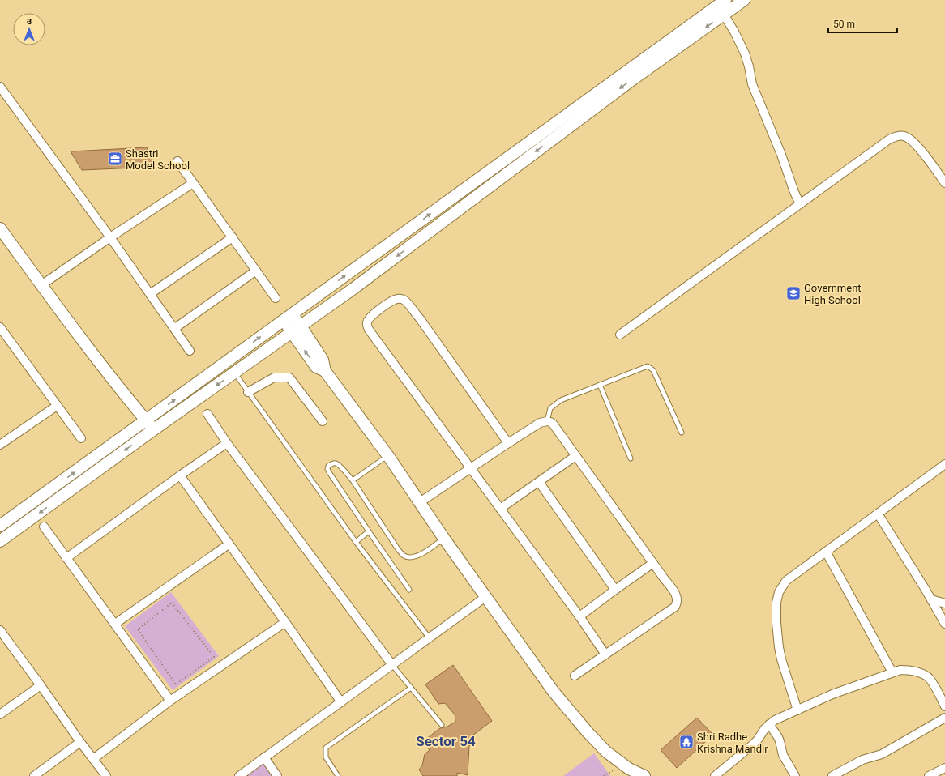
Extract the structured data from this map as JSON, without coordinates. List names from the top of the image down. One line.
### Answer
{"districts":["Sector 54"],"places":{"office":["Shastri Model School"],"school or university":["Government High School"],"temple":["Shri Radhe Krishna Mandir"]},"scale_bar":"50 m","north":"top"}
